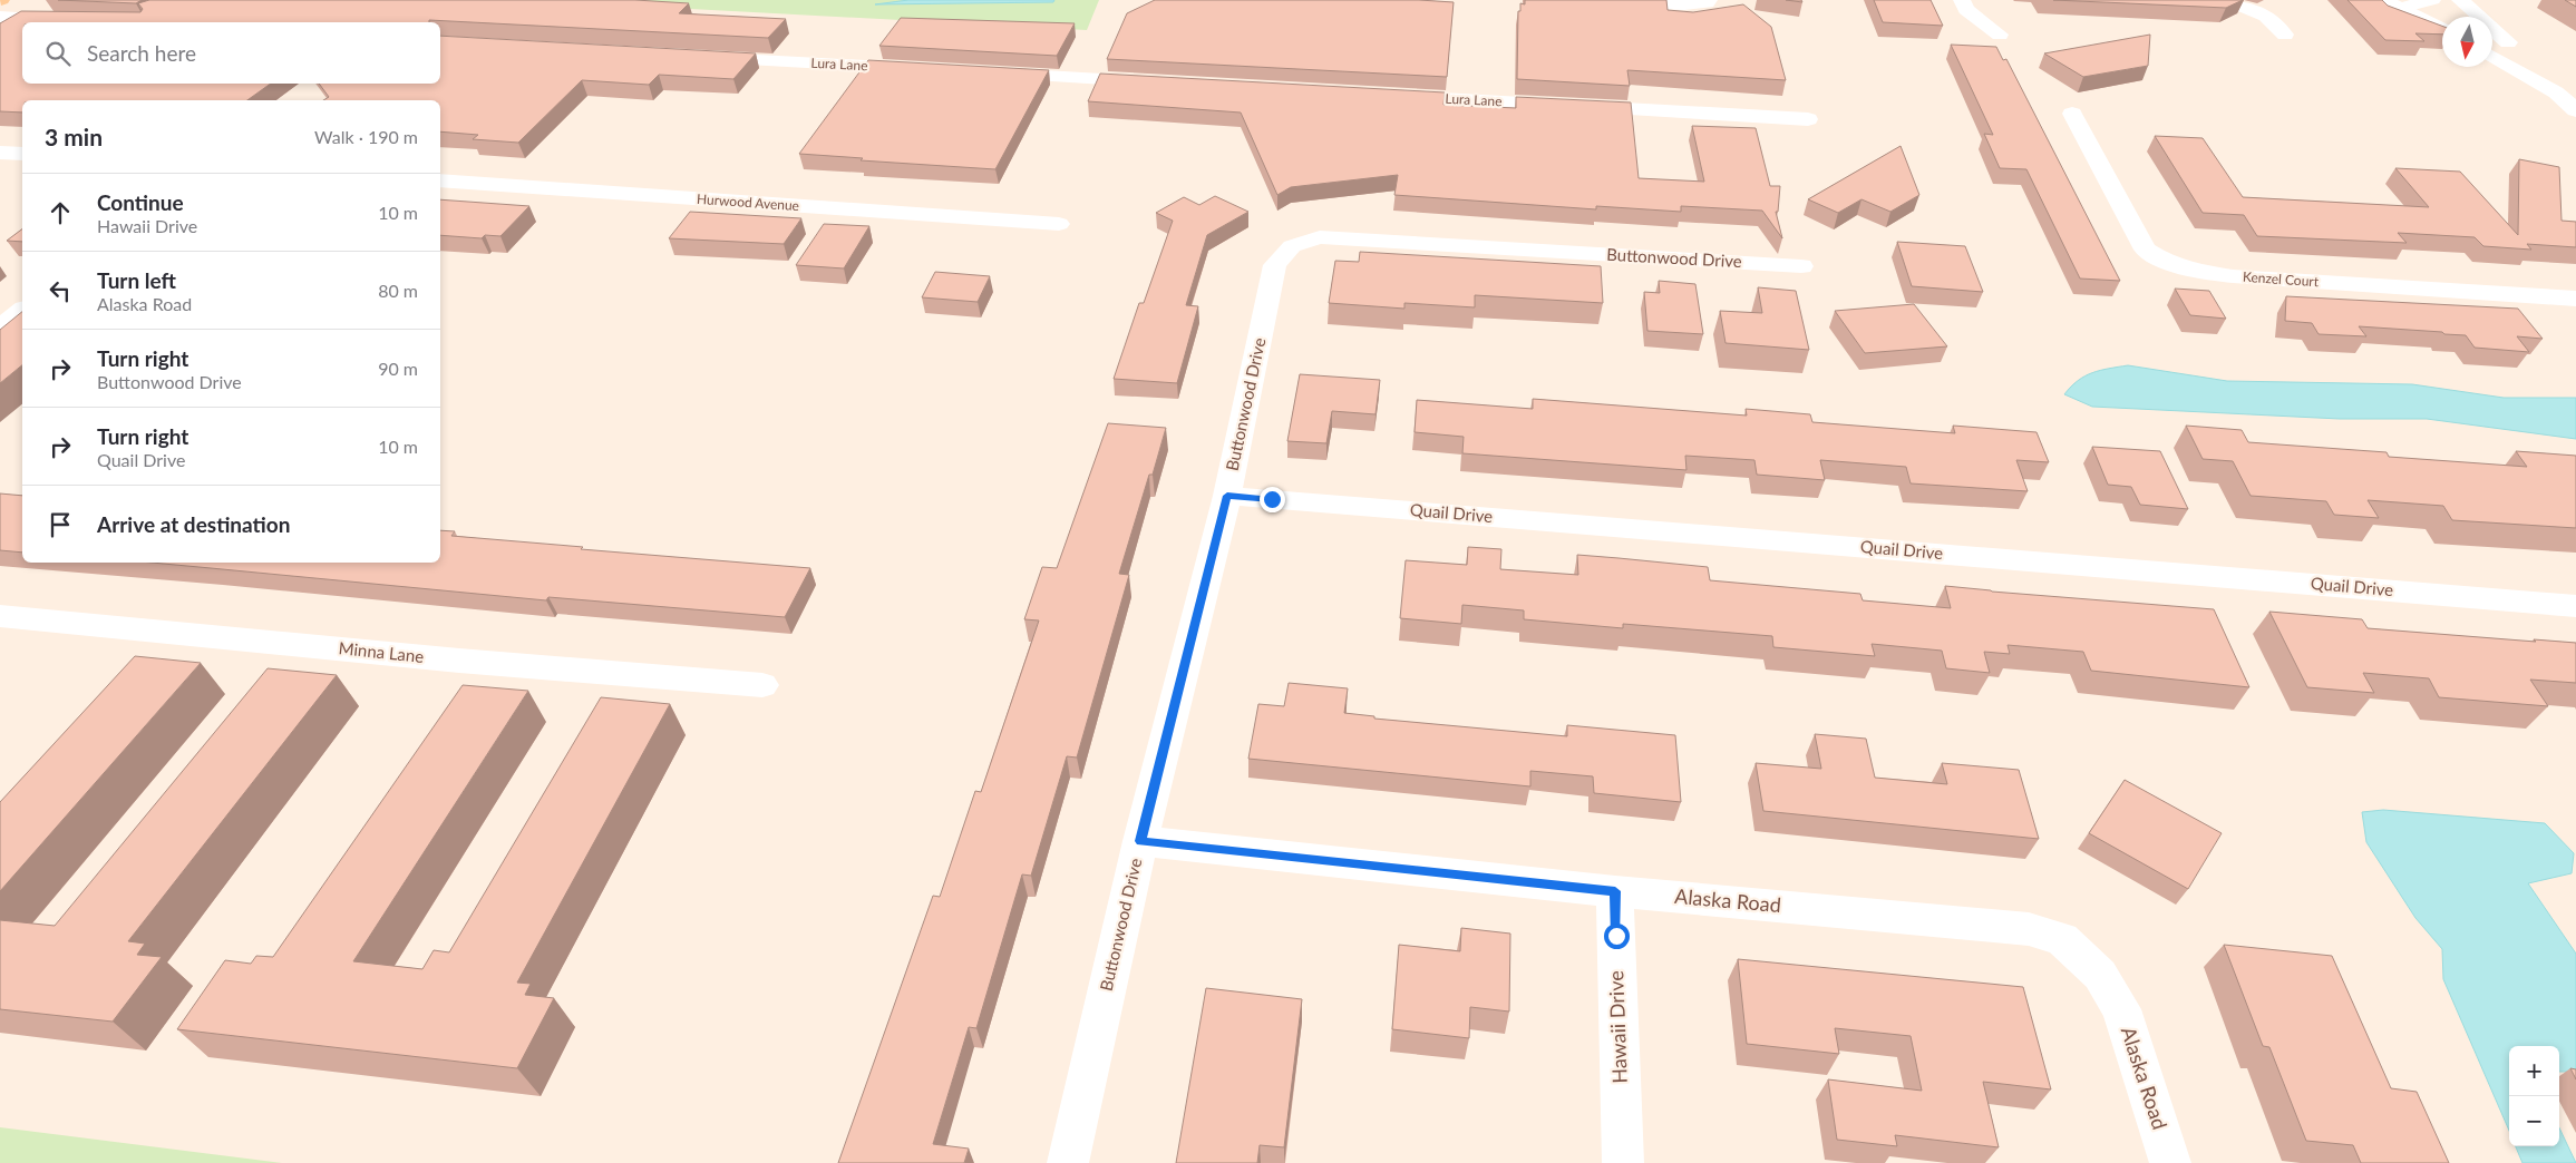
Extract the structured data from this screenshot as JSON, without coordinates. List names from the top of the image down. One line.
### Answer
{"streets":{"street":["Lura Lane","Hurwood Avenue","Buttonwood Drive","Kenzel Court","Quail Drive","Minna Lane","Alaska Road","Hawaii Drive"]},"crossings":[["Buttonwood Drive","Quail Drive"],["Buttonwood Drive","Alaska Road"],["Alaska Road","Hawaii Drive"]],"north":"bottom","page":{"search":"Search here","heading":["3 min","Walk · 190 m"],"list":[["Continue","Hawaii Drive","10 m"],["Turn left","Alaska Road","80 m"],["Turn right","Buttonwood Drive","90 m"],["Turn right","Quail Drive","10 m"],"Arrive at destination"],"map_buttons":["+","−"]}}
